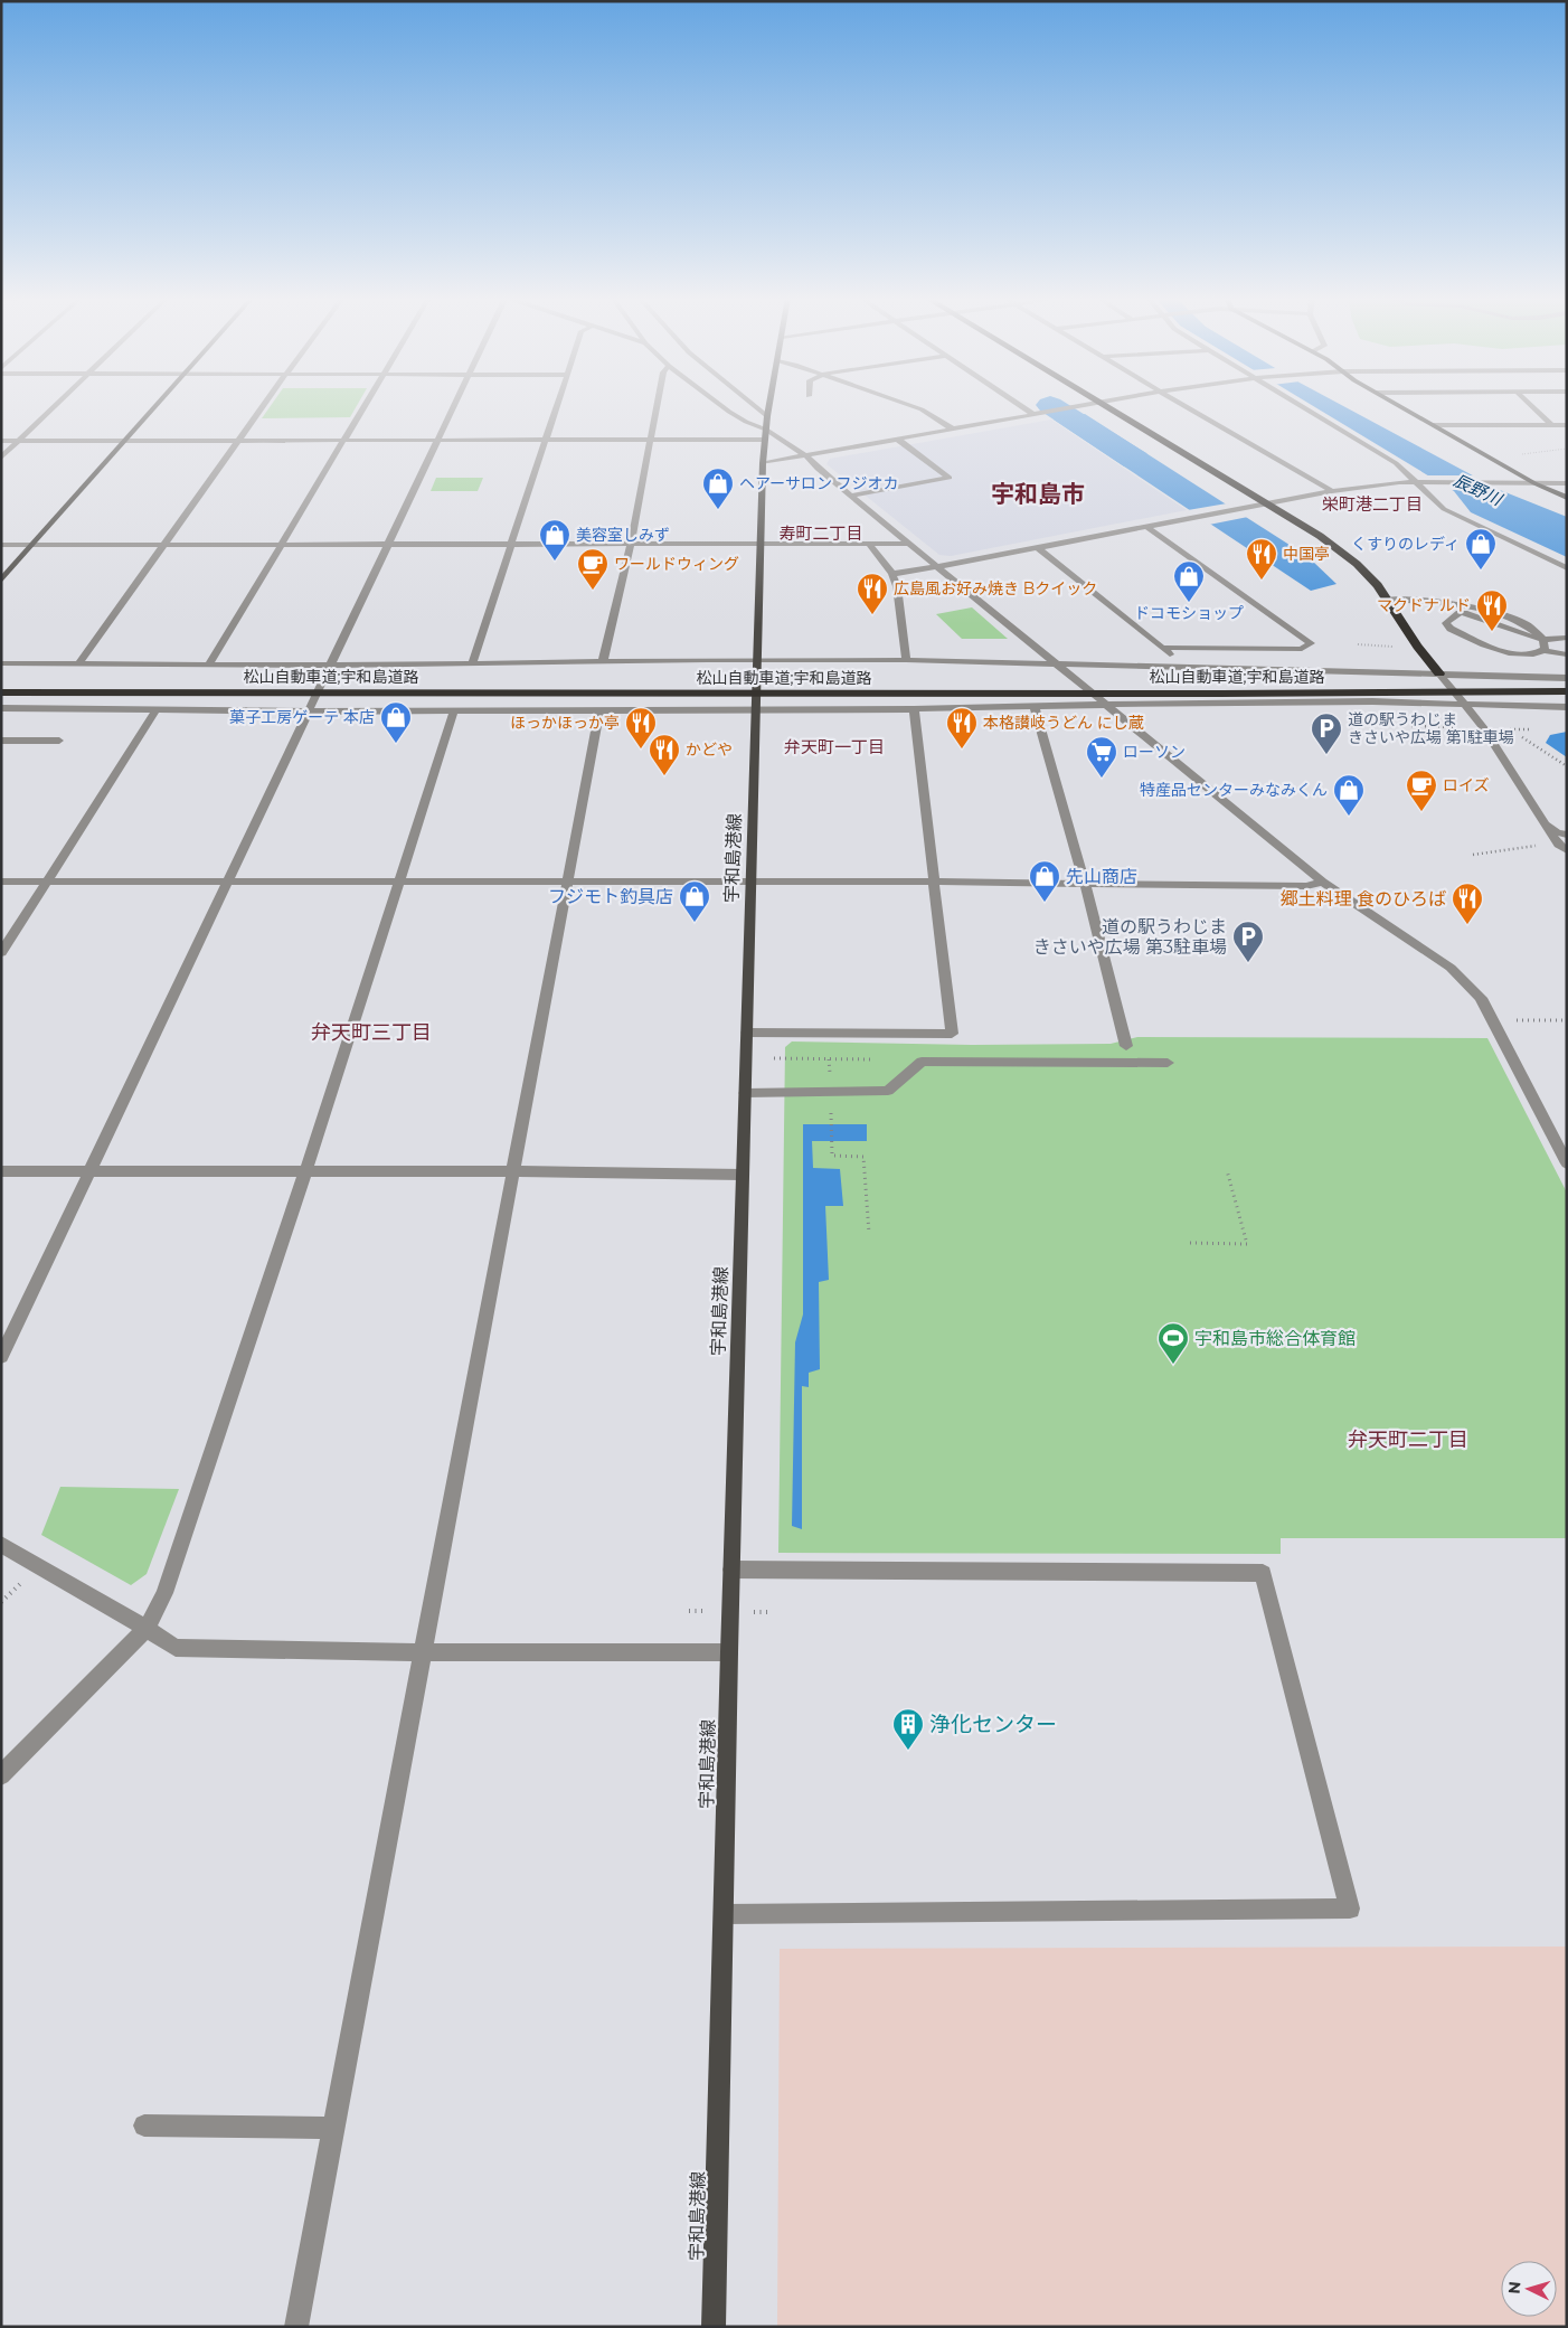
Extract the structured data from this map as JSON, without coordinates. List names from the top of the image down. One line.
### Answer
{"streets":{"highway":["松山自動車道;宇和島道路"],"main road":["宇和島港線"]},"districts":["宇和島市","栄町港二丁目","寿町二丁目","弁天町一丁目","弁天町三丁目","弁天町二丁目"],"water":["辰野川"],"places":{"shop":["ヘアーサロン フジオカ","美容室しみず","くすりのレディ","ドコモショップ","菓子工房ゲーテ 本店","特産品センターみなみくん","先山商店","フジモト釣具店"],"restaurant":["中国亭","広島風お好み焼き Bクイック","マクドナルド","ほっかほっか亭","本格讃岐うどん にし蔵","かどや","郷土料理 食のひろば"],"cafe":["ワールドウィング","ロイズ"],"parking":["道の駅うわじま きさいや広場 第1駐車場","道の駅うわじま きさいや広場 第3駐車場"],"supermarket":["ローソン"],"sports":["宇和島市総合体育館"],"building":["浄化センター"]},"north":"left"}
